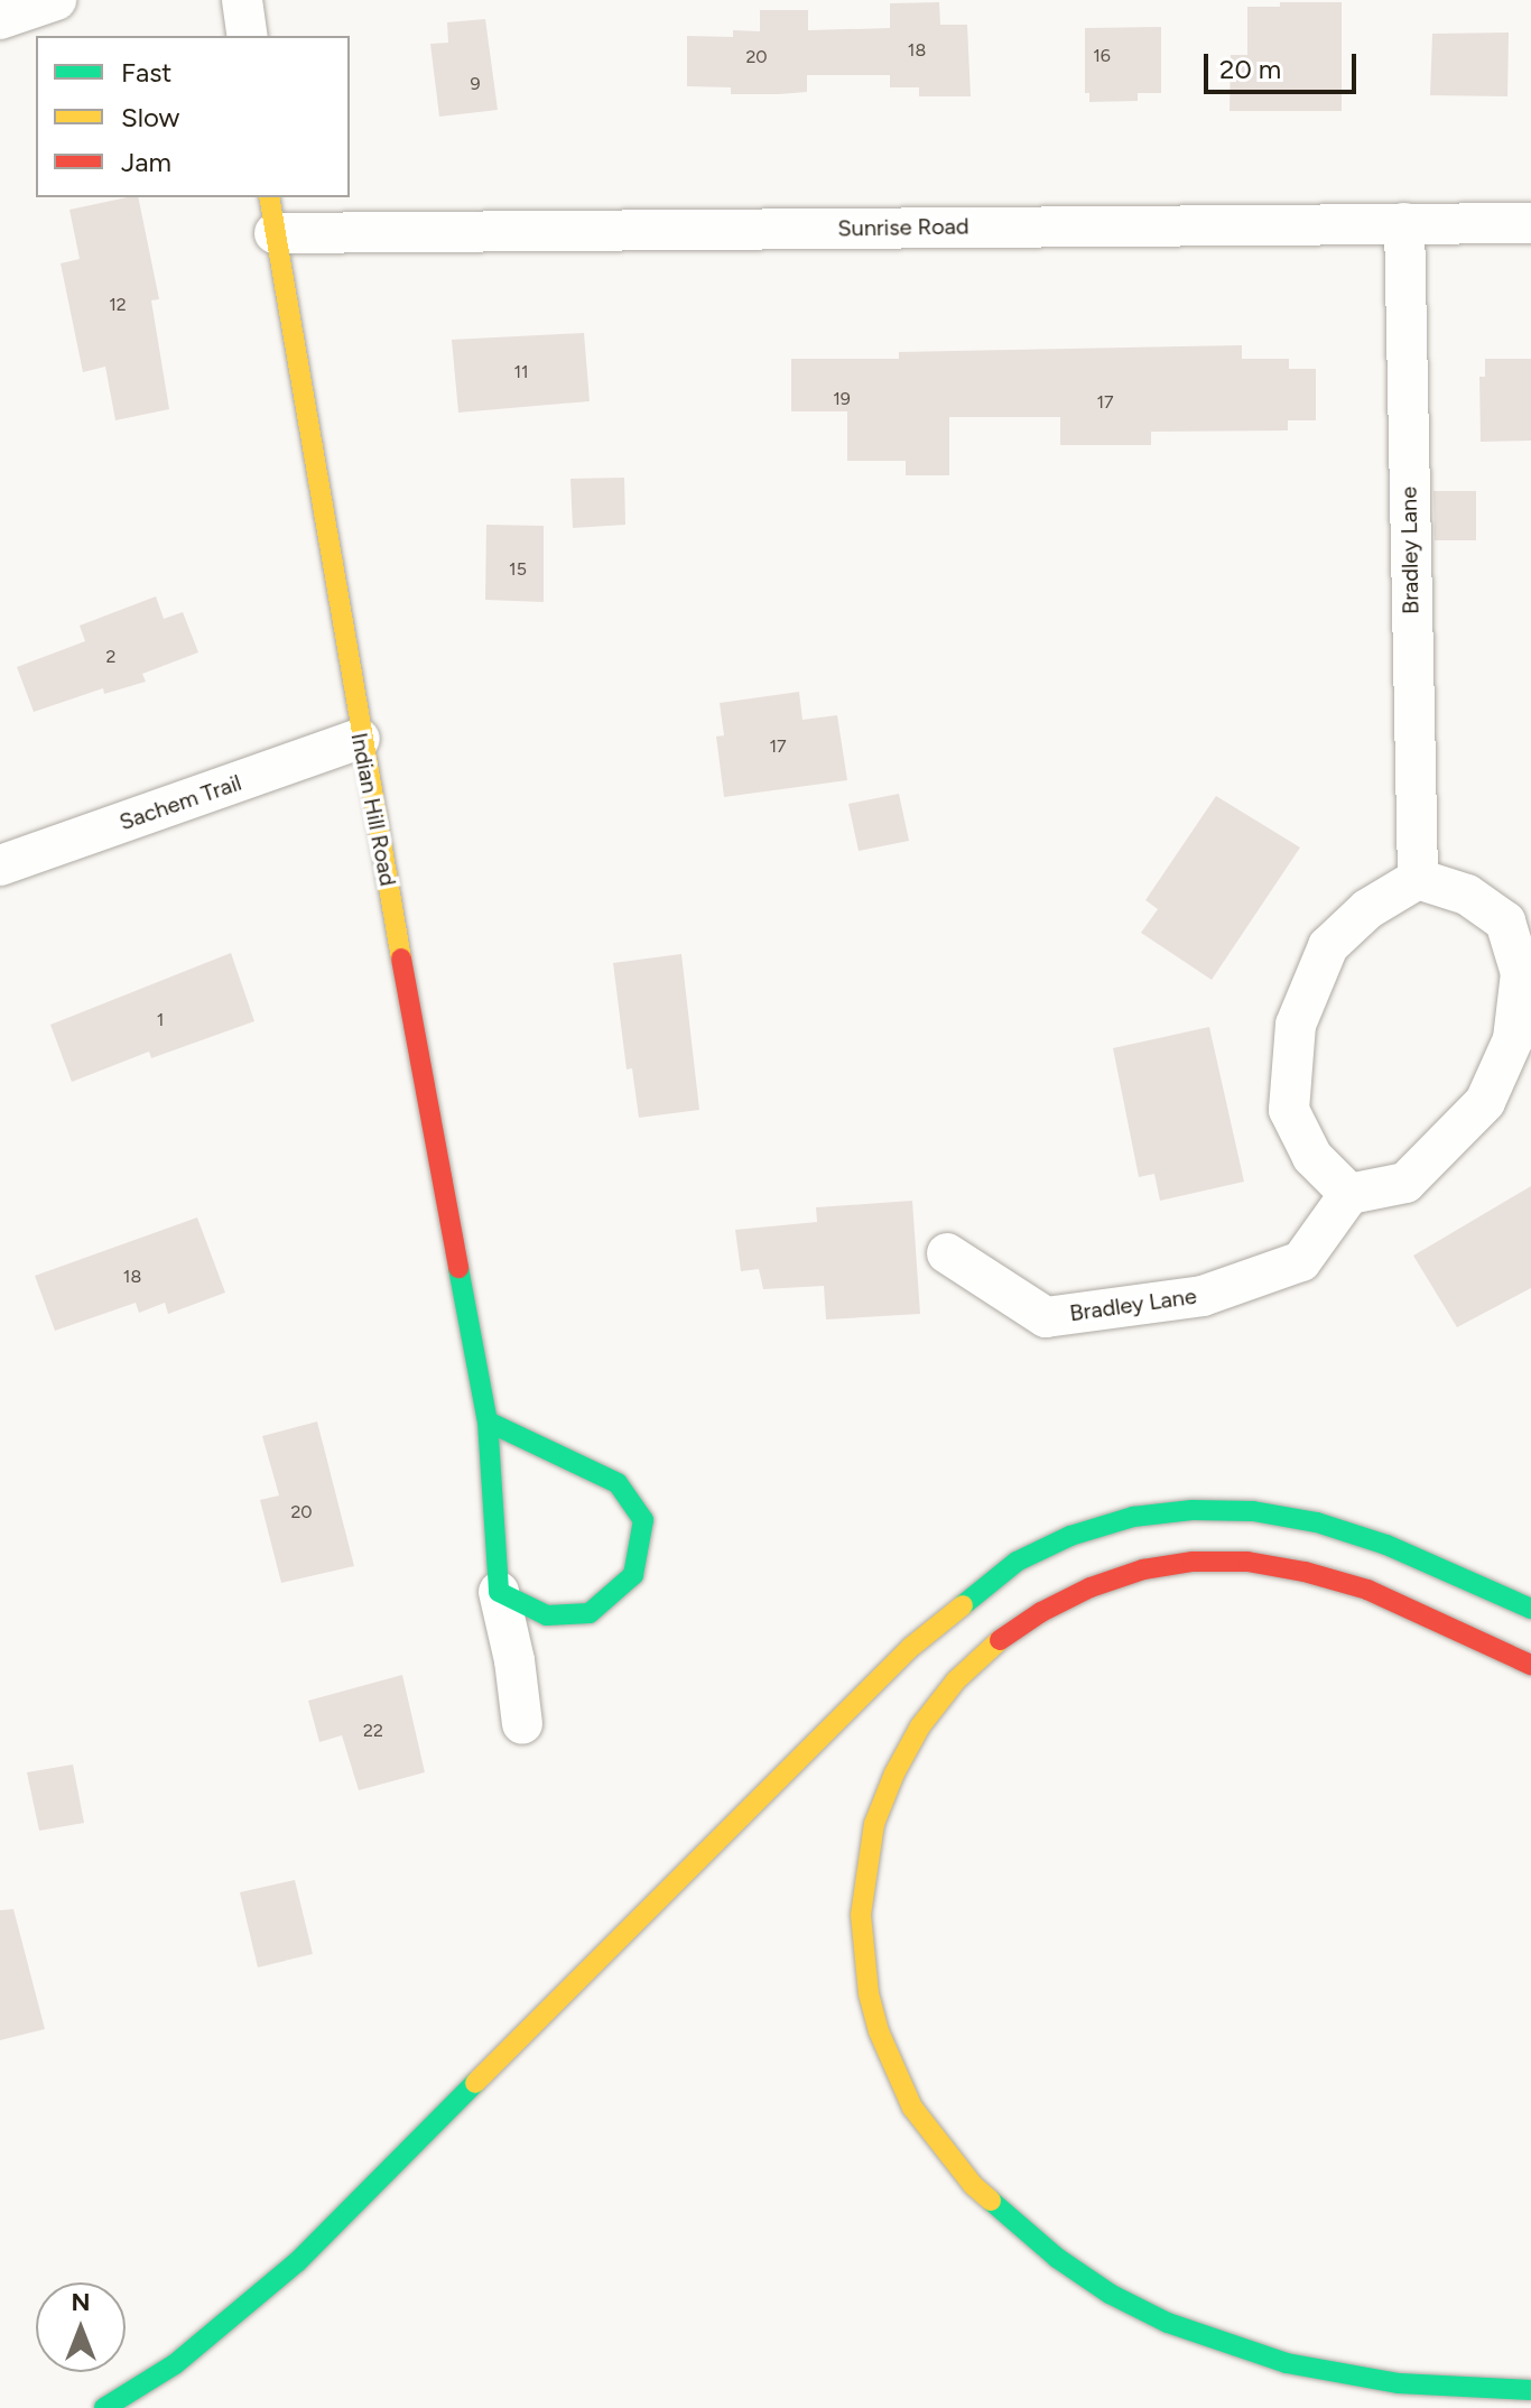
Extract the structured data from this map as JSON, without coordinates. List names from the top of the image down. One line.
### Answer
{"streets":{"main road":["Indian Hill Road"],"street":["Sunrise Road","Bradley Lane","Sachem Trail"]},"crossings":[["Sunrise Road","Bradley Lane"],["Sunrise Road","Indian Hill Road"],["Sachem Trail","Indian Hill Road"]],"house_numbers":["18","16","20","9","12","11","19","17","15","2","17","1","18","20","22"],"legend":["Fast","Slow","Jam"],"scale_bar":"20 m","north":"top"}
